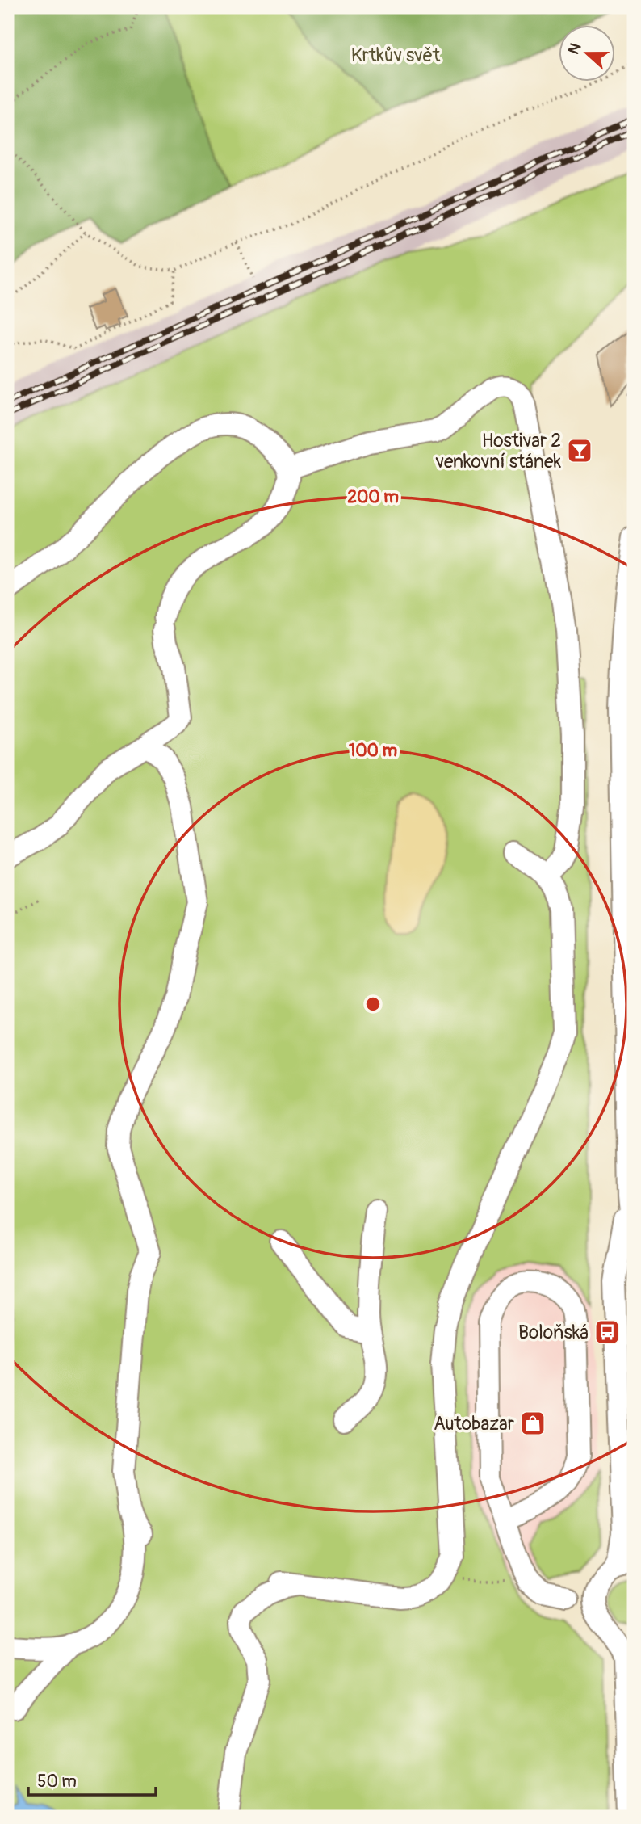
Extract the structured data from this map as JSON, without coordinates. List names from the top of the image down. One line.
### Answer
{"parks":["Krtkův svět"],"places":{"bar":["Hostivar 2 venkovní stánek"],"bus stop":["Boloňská"],"shop":["Autobazar"]},"scale_bar":"50 m","north":"left","rings":["200 m","100 m"]}
